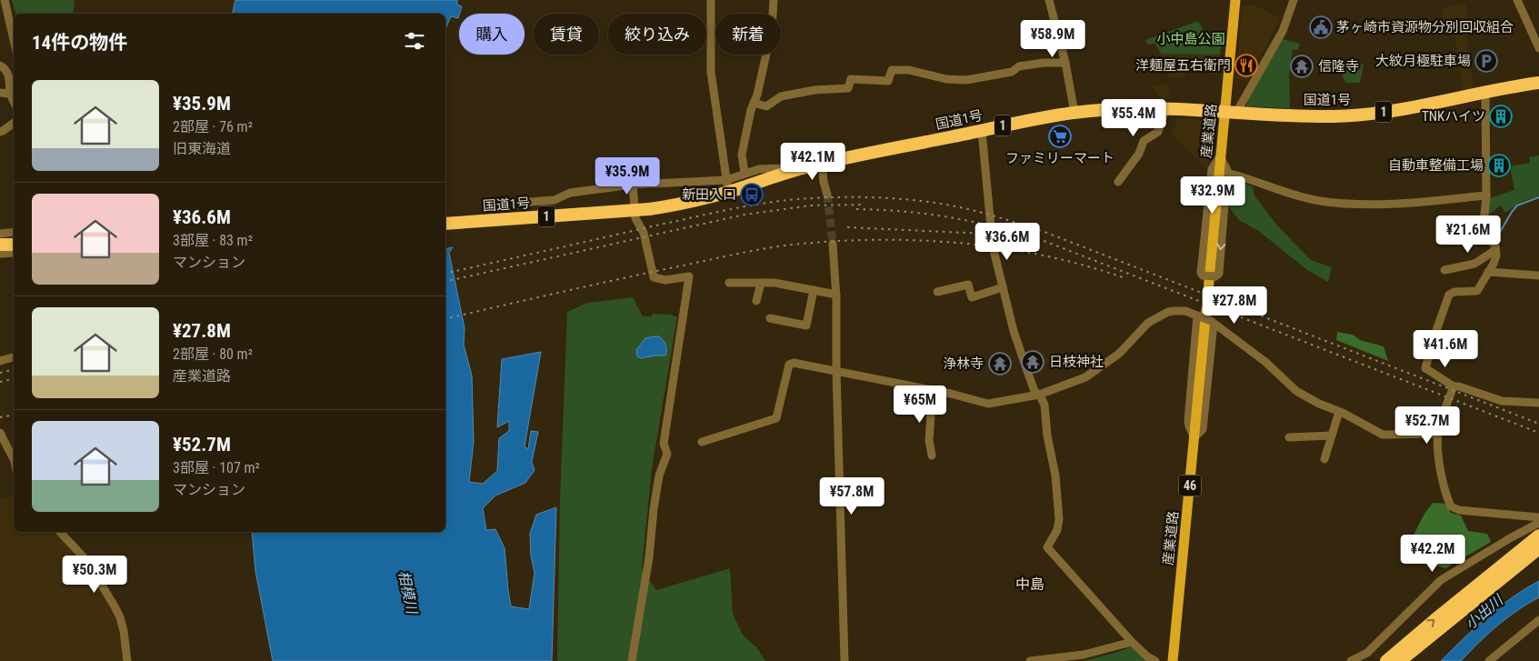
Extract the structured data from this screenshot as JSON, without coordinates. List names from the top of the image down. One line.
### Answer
{"streets":{"highway":["国道1号","1"],"main road":["産業道路","46"]},"crossings":[["国道1号","産業道路"]],"districts":["中島"],"water":["相模川","小出川"],"parks":["小中島公園"],"places":{"public building":["茅ヶ崎市資源物分別回収組合"],"parking":["大紋月極駐車場"],"restaurant":["洋麺屋五右衛門"],"temple":["信隆寺","日枝神社","浄林寺"],"building":["TNKハイツ","自動車整備工場"],"supermarket":["ファミリーマート"],"bus stop":["新田入口"]},"page":{"chip":["購入","賃貸","絞り込み","新着"],"heading":"14件の物件","price":["¥58.9M","¥55.4M","¥42.1M","¥35.9M","¥32.9M","¥21.6M","¥36.6M","¥27.8M","¥41.6M","¥65M","¥52.7M","¥57.8M","¥42.2M","¥50.3M"],"list":[{"name":"¥35.9M","note":"2部屋 · 76 m² · 旧東海道"},{"name":"¥36.6M","note":"3部屋 · 83 m² · マンション"},{"name":"¥27.8M","note":"2部屋 · 80 m² · 産業道路"},{"name":"¥52.7M","note":"3部屋 · 107 m² · マンション"}]}}
